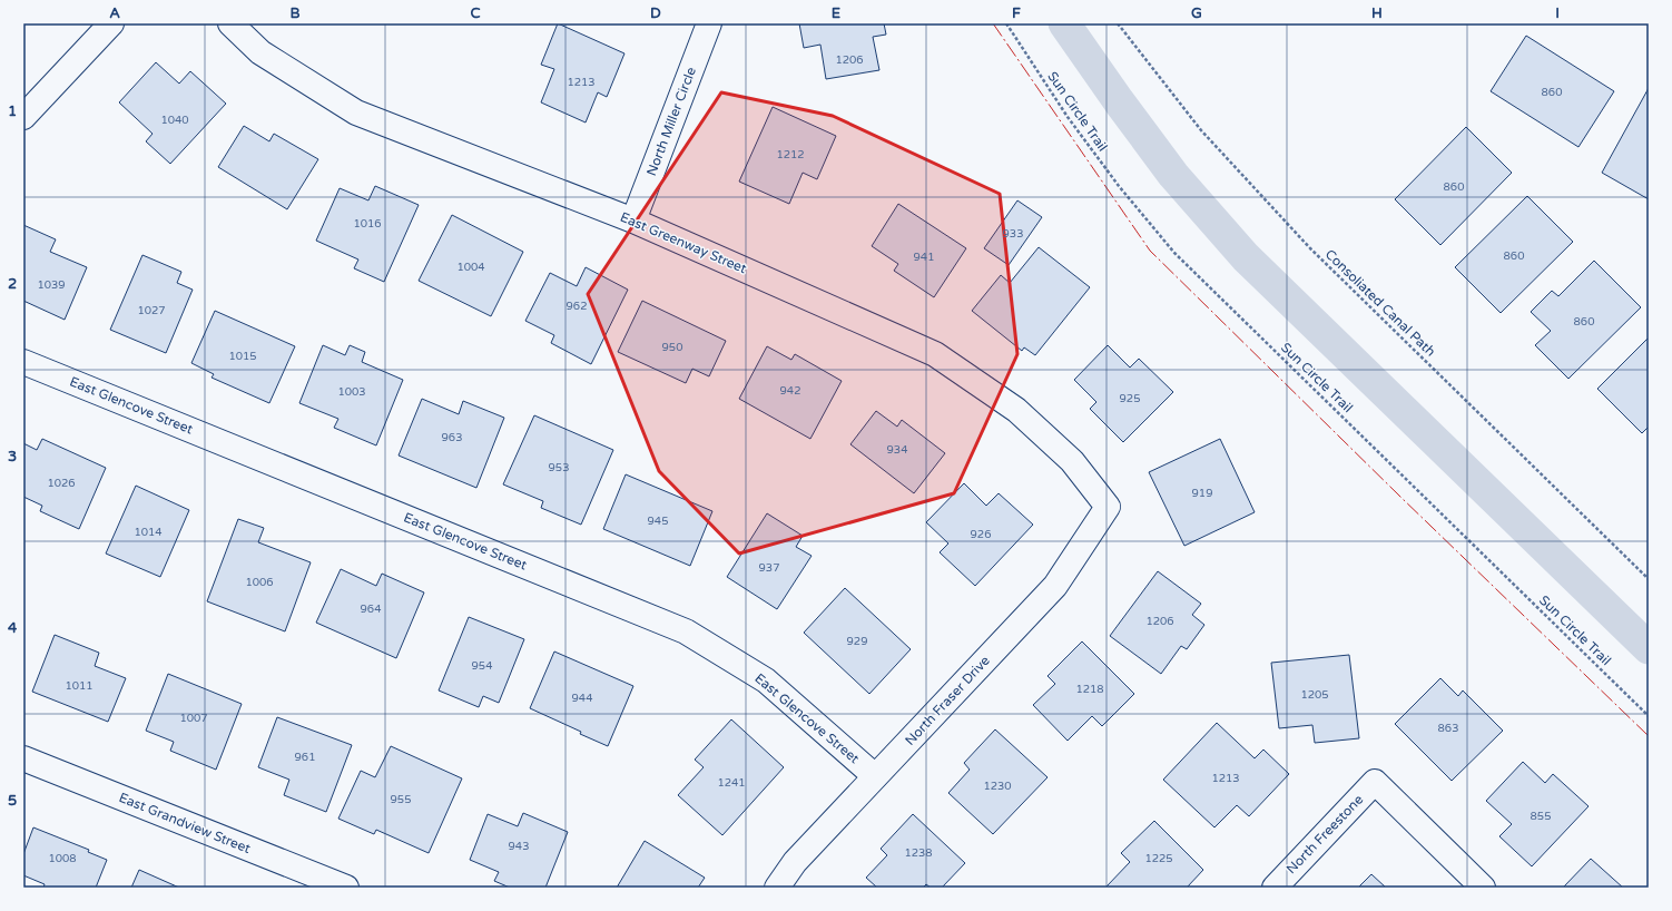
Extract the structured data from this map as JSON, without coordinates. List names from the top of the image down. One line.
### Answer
{"streets":{"street":["North Miller Circle","East Greenway Street","East Glencove Street","North Fraser Drive","East Grandview Street","North Freestone"],"path":["Sun Circle Trail","Consoliated Canal Path"]},"crossings":[["North Miller Circle","East Greenway Street"],["East Greenway Street","North Fraser Drive"],["East Glencove Street","North Fraser Drive"]],"house_numbers":["1206","1213","860","1040","1212","860","1016","933","860","941","1004","1039","962","1027","860","950","1015","942","1003","925","963","934","953","1026","919","945","1014","926","937","1006","964","1206","929","954","1011","1218","1205","944","1007","863","961","1213","1241","1230","955","855","943","1238","1008","1225"],"grid":{"columns":["A","B","C","D","E","F","G","H","I"],"rows":["1","2","3","4","5"]}}
